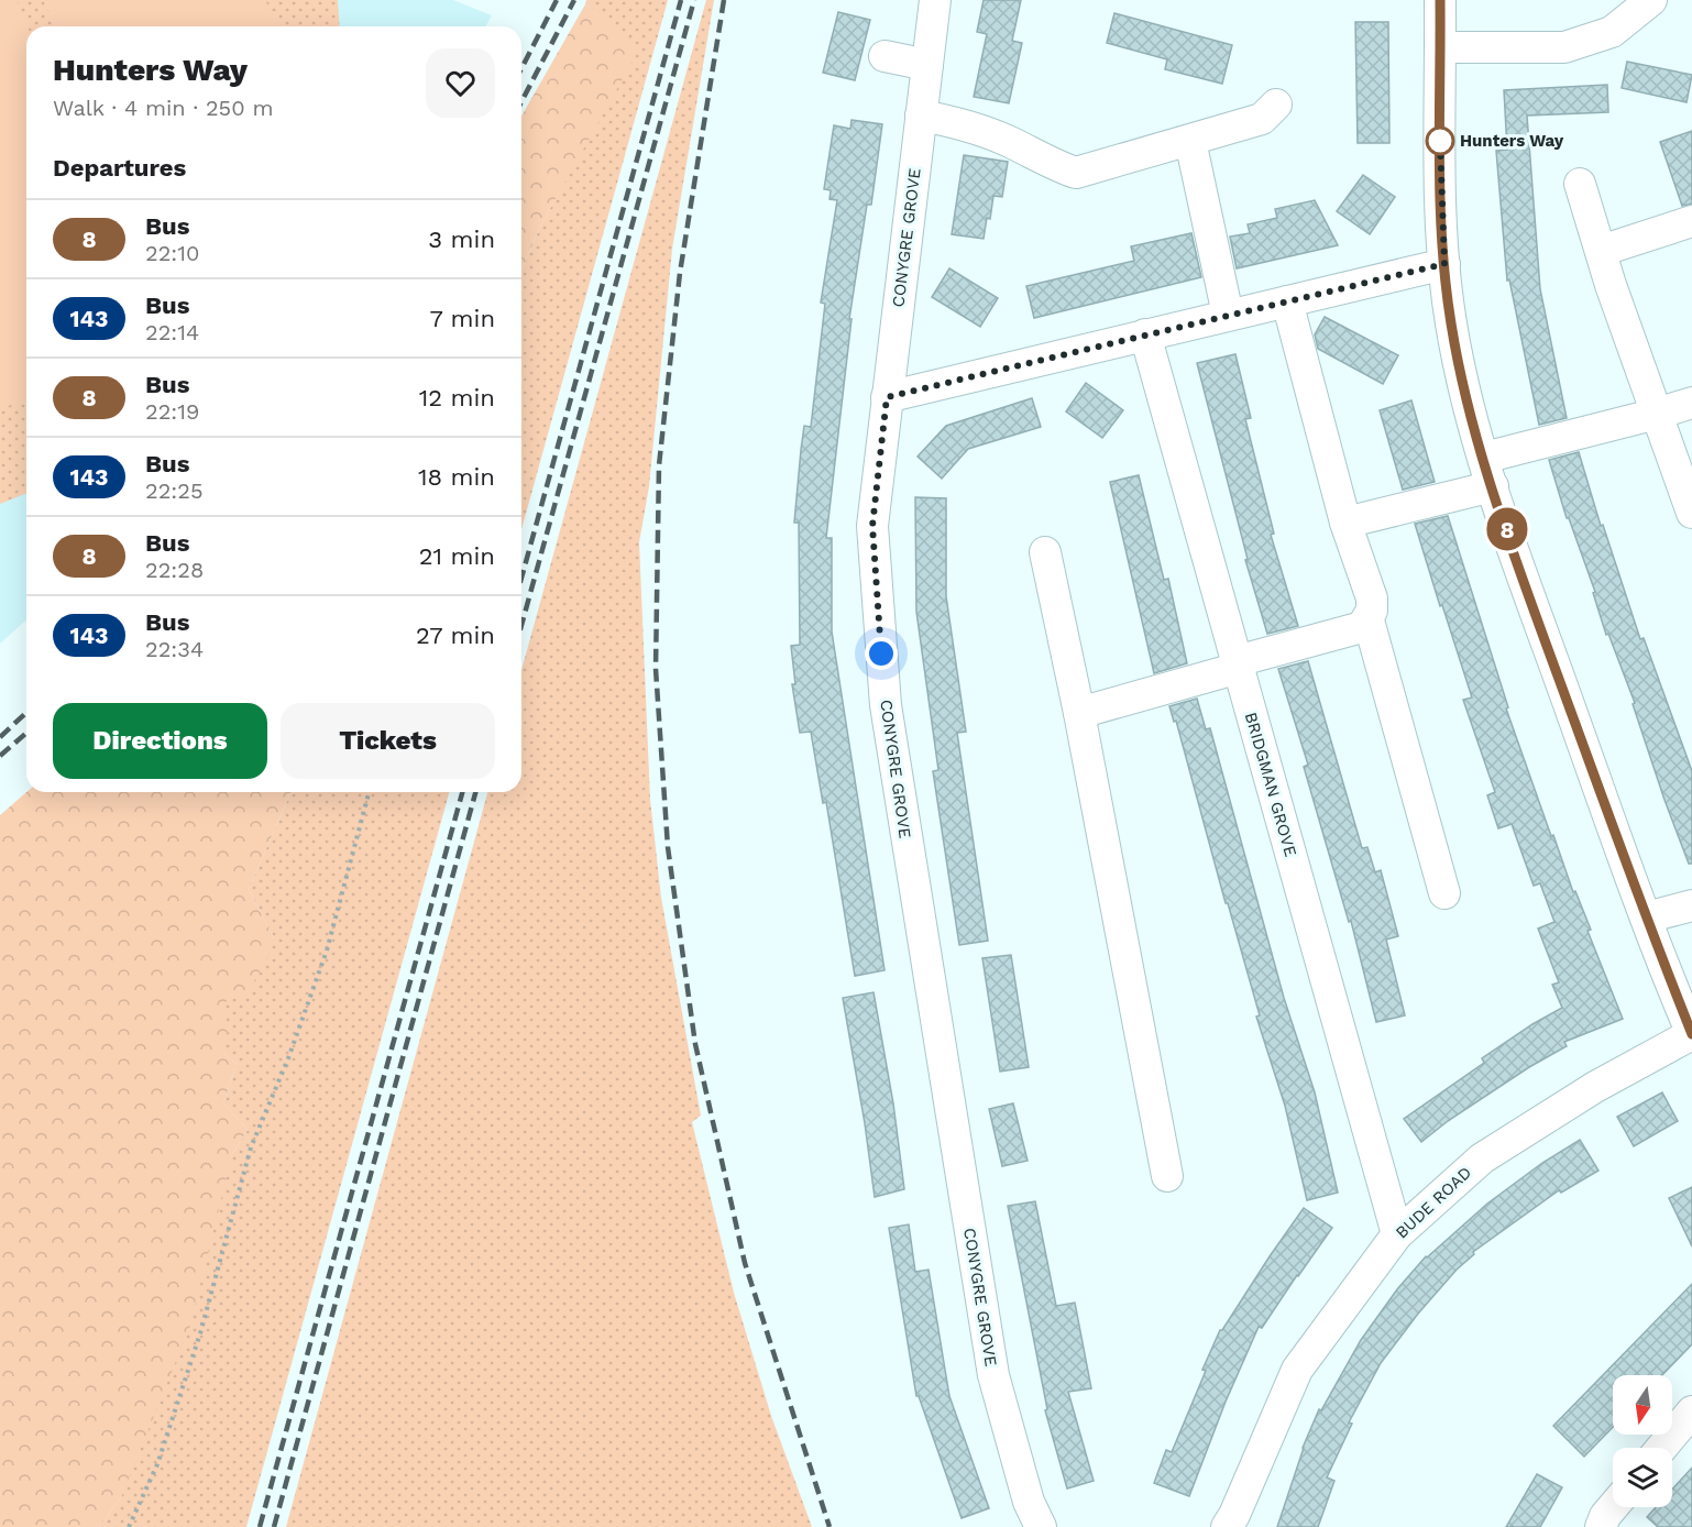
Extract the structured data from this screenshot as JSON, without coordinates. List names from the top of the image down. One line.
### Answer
{"streets":{"street":["CONYGRE GROVE","BRIDGMAN GROVE","BUDE ROAD"]},"crossings":[["BRIDGMAN GROVE","BUDE ROAD"]],"places":["Hunters Way"],"lines":["bus line 8"],"north":"bottom","page":{"on_map":"8","heading":[["Hunters Way","Walk · 4 min · 250 m"],"Departures"],"list":[{"mark":"8","name":"Bus","note":"22:10","value":"3 min"},{"mark":"143","name":"Bus","note":"22:14","value":"7 min"},{"mark":"8","name":"Bus","note":"22:19","value":"12 min"},{"mark":"143","name":"Bus","note":"22:25","value":"18 min"},{"mark":"8","name":"Bus","note":"22:28","value":"21 min"},{"mark":"143","name":"Bus","note":"22:34","value":"27 min"}],"buttons":["Directions","Tickets"]}}
